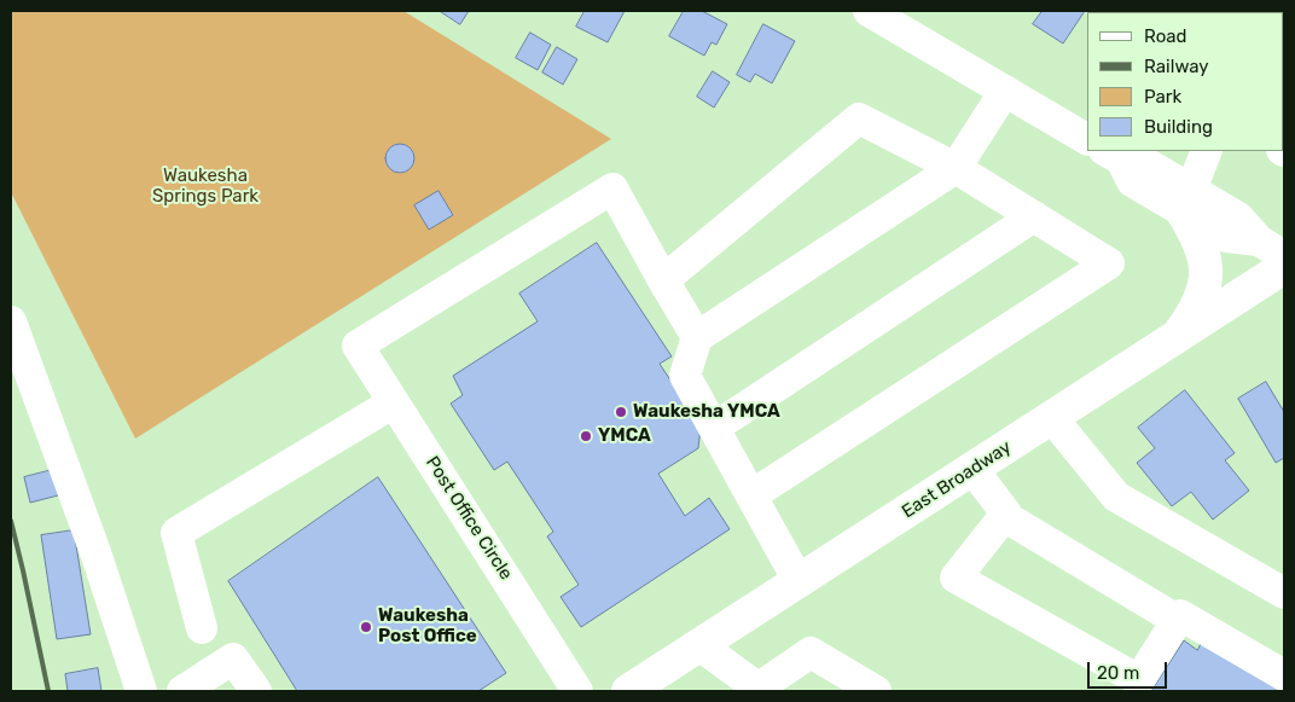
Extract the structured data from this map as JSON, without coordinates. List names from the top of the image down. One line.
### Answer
{"streets":{"main road":["East Broadway"],"street":["Post Office Circle"]},"parks":["Waukesha Springs Park"],"places":["Waukesha YMCA","YMCA","Waukesha Post Office"],"legend":["Road","Railway","Park","Building"],"scale_bar":"20 m"}
